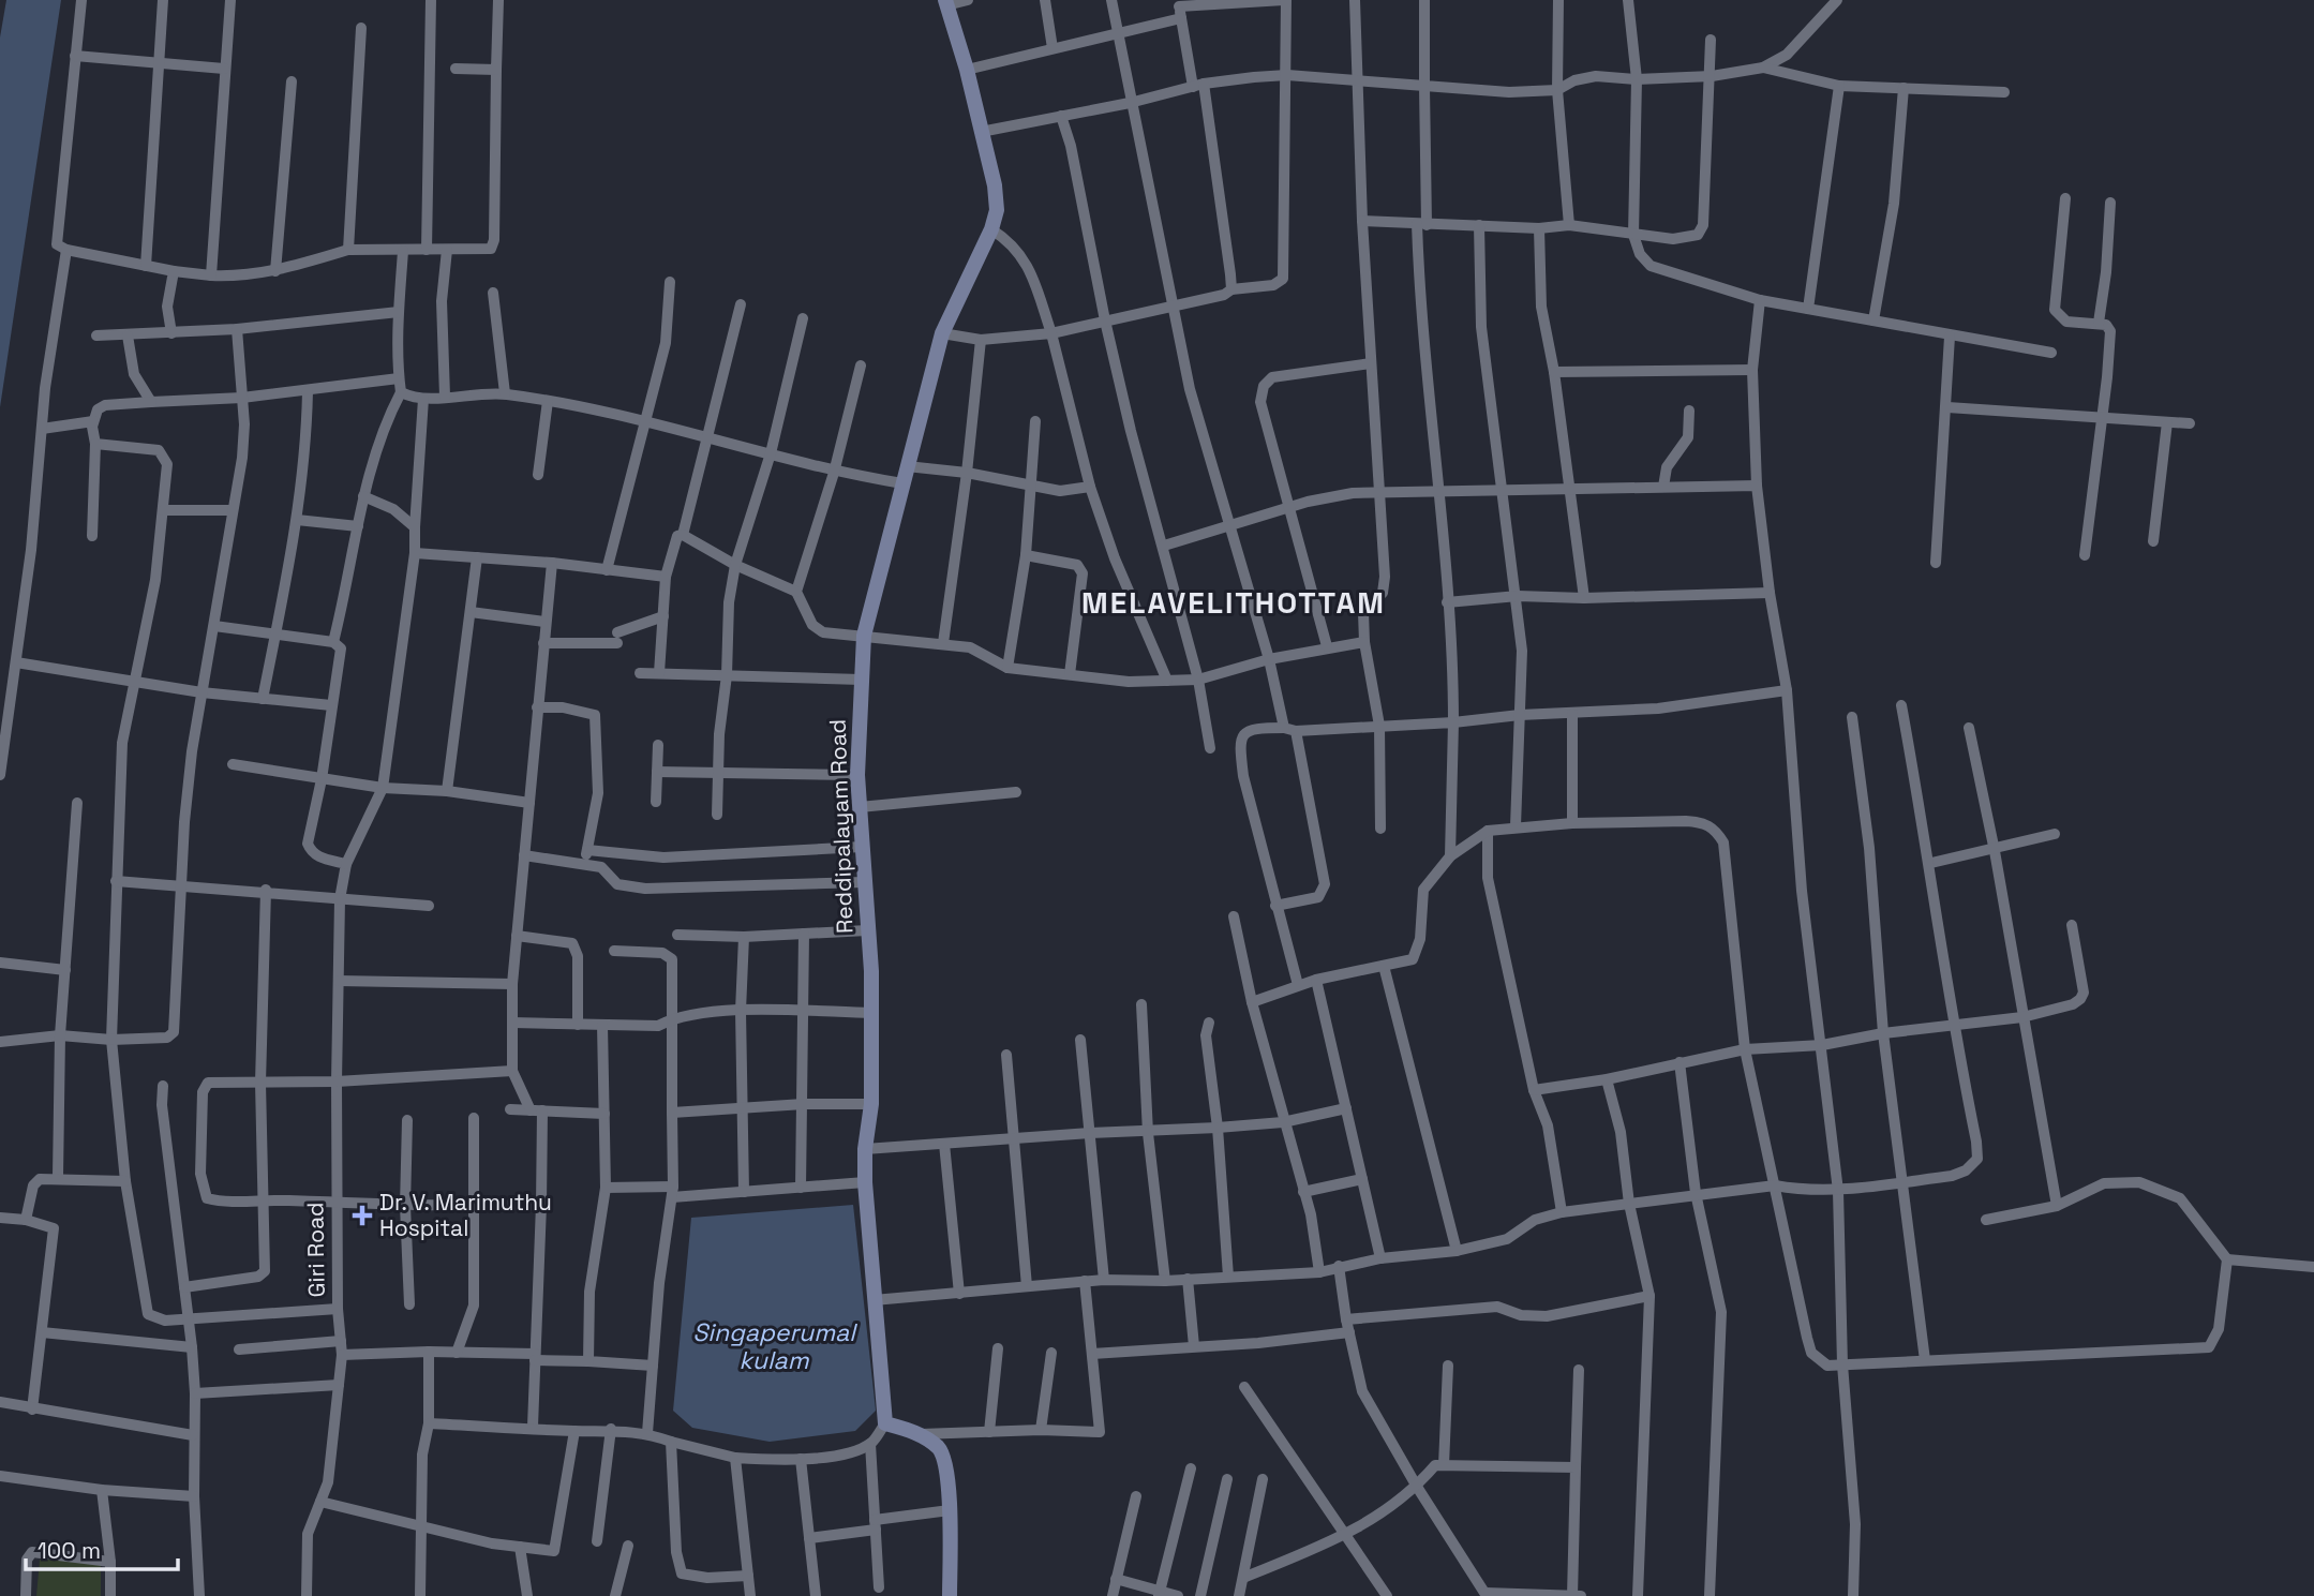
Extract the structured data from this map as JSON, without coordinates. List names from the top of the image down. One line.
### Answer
{"streets":{"main road":["Reddipalayam Road"],"street":["Giri Road"]},"districts":["MELAVELITHOTTAM"],"water":["Singaperumal kulam"],"places":{"health":["Dr. V. Marimuthu Hospital"]},"scale_bar":"100 m"}
